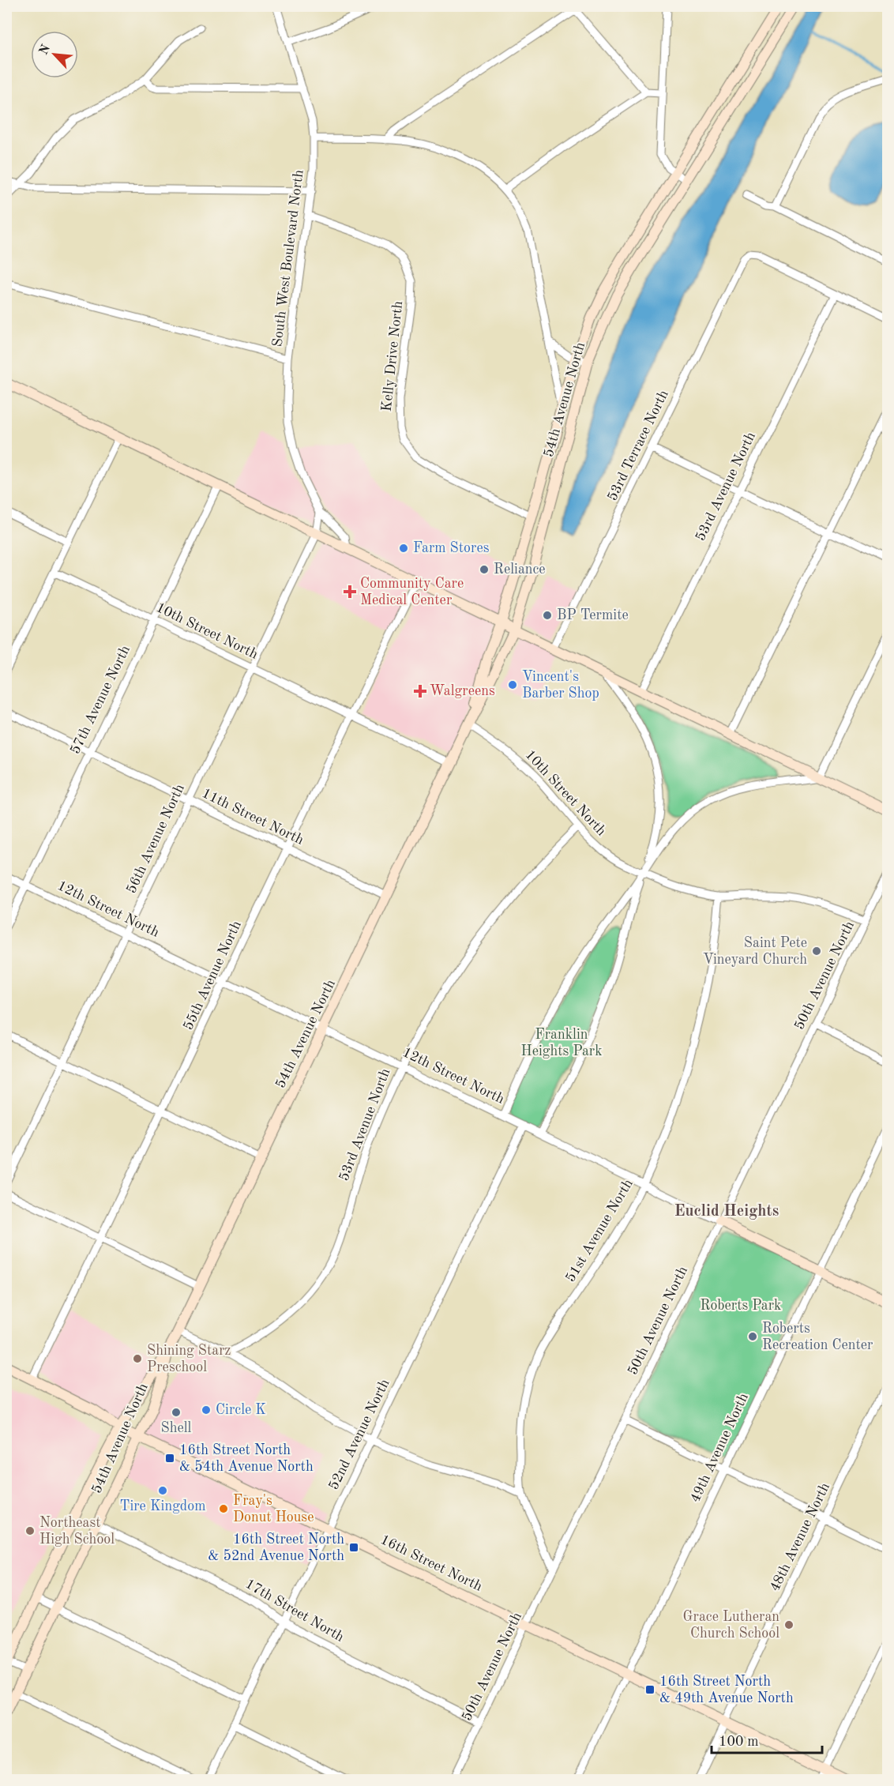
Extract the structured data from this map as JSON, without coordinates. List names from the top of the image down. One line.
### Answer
{"streets":{"main road":["54th Avenue North","12th Street North","16th Street North"],"street":["South West Boulevard North","Kelly Drive North","53rd Terrace North","53rd Avenue North","10th Street North","57th Avenue North","11th Street North","56th Avenue North","55th Avenue North","50th Avenue North","51st Avenue North","52nd Avenue North","49th Avenue North","48th Avenue North","17th Street North"]},"crossings":[["South West Boulevard North","Kelly Drive North"],["Kelly Drive North","54th Avenue North"],["54th Avenue North","10th Street North"],["54th Avenue North","11th Street North"],["54th Avenue North","12th Street North"],["54th Avenue North","16th Street North"],["54th Avenue North","17th Street North"],["53rd Terrace North","53rd Avenue North"],["53rd Avenue North","10th Street North"],["53rd Avenue North","12th Street North"],["10th Street North","57th Avenue North"],["10th Street North","56th Avenue North"],["10th Street North","55th Avenue North"],["10th Street North","50th Avenue North"],["10th Street North","51st Avenue North"],["57th Avenue North","11th Street North"],["57th Avenue North","12th Street North"],["11th Street North","56th Avenue North"],["11th Street North","55th Avenue North"],["56th Avenue North","12th Street North"],["12th Street North","55th Avenue North"],["12th Street North","50th Avenue North"],["12th Street North","51st Avenue North"],["12th Street North","52nd Avenue North"],["12th Street North","49th Avenue North"],["55th Avenue North","16th Street North"],["50th Avenue North","51st Avenue North"],["50th Avenue North","16th Street North"],["50th Avenue North","17th Street North"],["52nd Avenue North","16th Street North"],["52nd Avenue North","17th Street North"],["49th Avenue North","16th Street North"],["48th Avenue North","16th Street North"]],"districts":["Euclid Heights"],"parks":["Franklin Heights Park","Roberts Park"],"places":{"other":["Farm Stores","Reliance","BP Termite","Vincent's Barber Shop","Saint Pete Vineyard Church","Roberts Recreation Center","Shining Starz Preschool","Circle K","Shell","Tire Kingdom","Fray's Donut House","Northeast High School","Grace Lutheran Church School"],"health":["Community Care Medical Center","Walgreens"],"transit":["16th Street North & 54th Avenue North","16th Street North & 52nd Avenue North","16th Street North & 49th Avenue North"]},"scale_bar":"100 m","north":"top left"}
